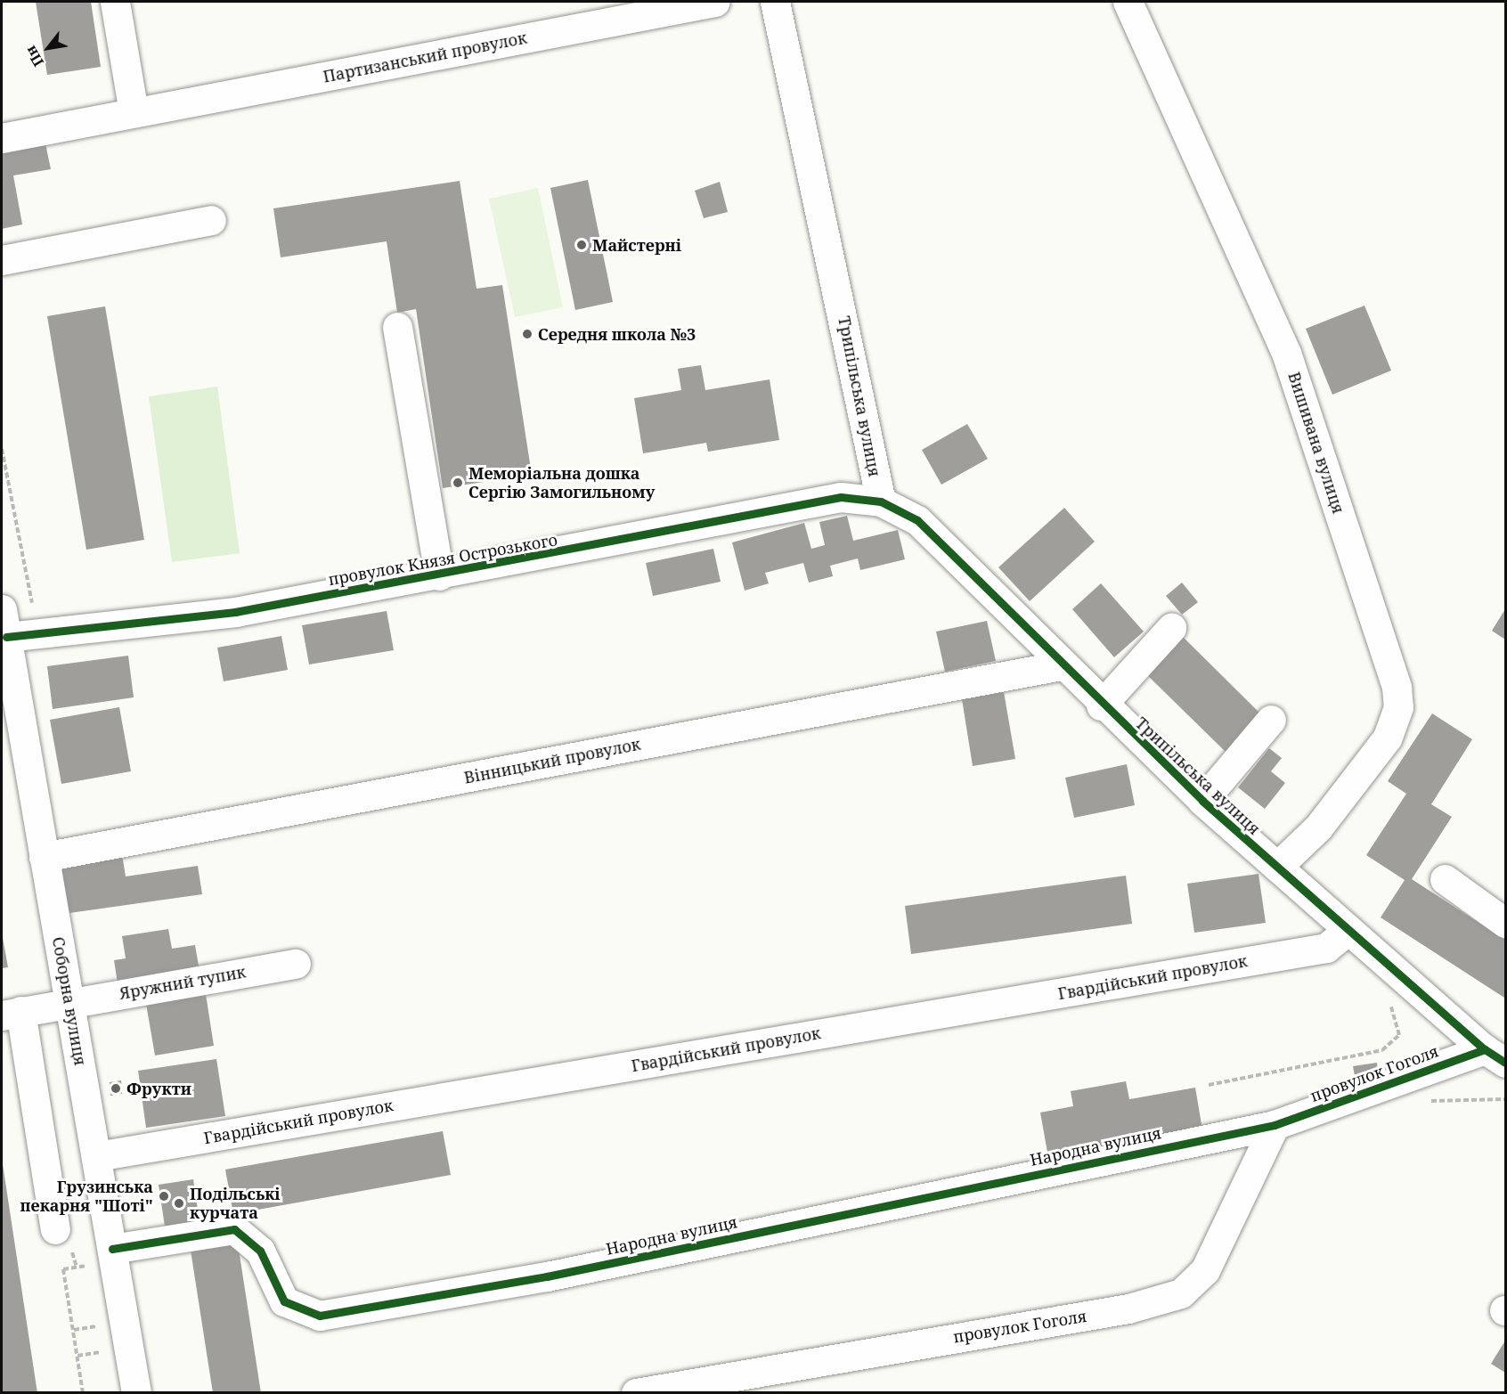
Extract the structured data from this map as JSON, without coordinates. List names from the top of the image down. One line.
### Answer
{"streets":{"street":["Партизанський провулок","Трипільська вулиця","Вишивана вулиця","провулок Князя Острозького","Вінницький провулок","Гвардійський провулок","Яружний тупик","Соборна вулиця","провулок Гоголя","Народна вулиця"]},"crossings":[["Трипільська вулиця","Вишивана вулиця"],["Трипільська вулиця","провулок Князя Острозького"],["Трипільська вулиця","Вінницький провулок"],["Трипільська вулиця","Гвардійський провулок"],["Трипільська вулиця","провулок Гоголя"],["провулок Князя Острозького","Соборна вулиця"],["Вінницький провулок","Соборна вулиця"],["Гвардійський провулок","Соборна вулиця"],["Яружний тупик","Соборна вулиця"],["Соборна вулиця","Народна вулиця"],["провулок Гоголя","Народна вулиця"]],"places":["Майстерні","Середня школа №3","Меморіальна дошка Сергію Замогильному","Фрукти","Грузинська пекарня \"Шоті\"","Подільські курчата"],"north":"bottom left"}
